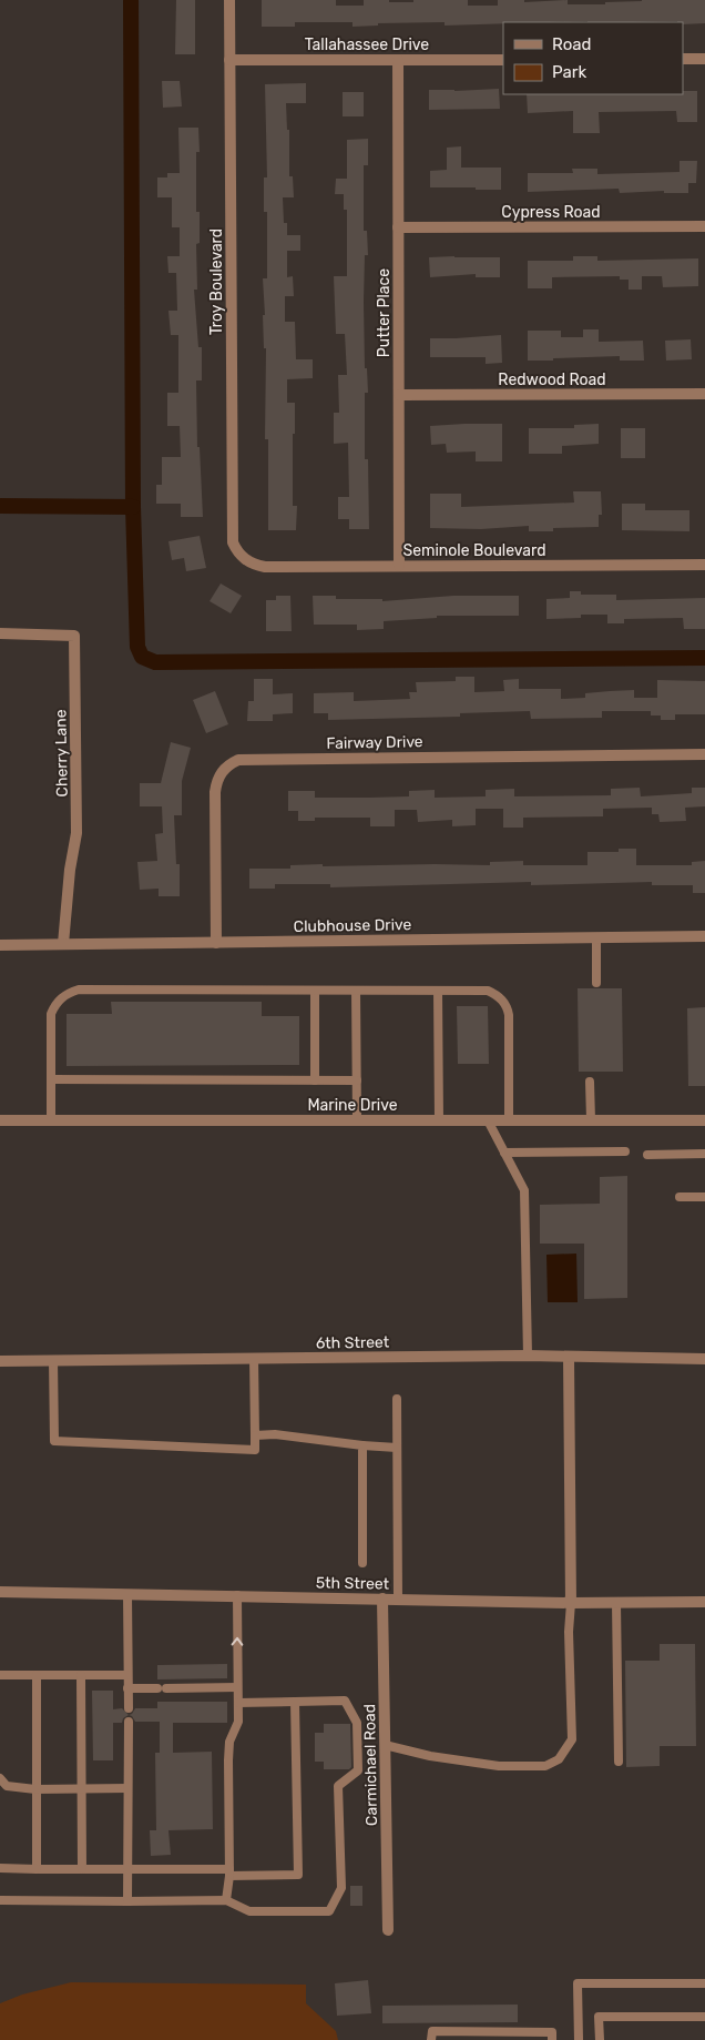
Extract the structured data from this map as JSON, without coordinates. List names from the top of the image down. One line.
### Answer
{"streets":{"street":["Tallahassee Drive","Cypress Road","Troy Boulevard","Putter Place","Redwood Road","Seminole Boulevard","Fairway Drive","Cherry Lane","Clubhouse Drive","Marine Drive","6th Street","5th Street","Carmichael Road"]},"crossings":[["Tallahassee Drive","Troy Boulevard"],["Tallahassee Drive","Putter Place"],["Cypress Road","Putter Place"],["Troy Boulevard","Seminole Boulevard"],["Putter Place","Redwood Road"],["Putter Place","Seminole Boulevard"],["Fairway Drive","Clubhouse Drive"],["Cherry Lane","Clubhouse Drive"],["5th Street","Carmichael Road"]],"legend":["Road","Park"]}
